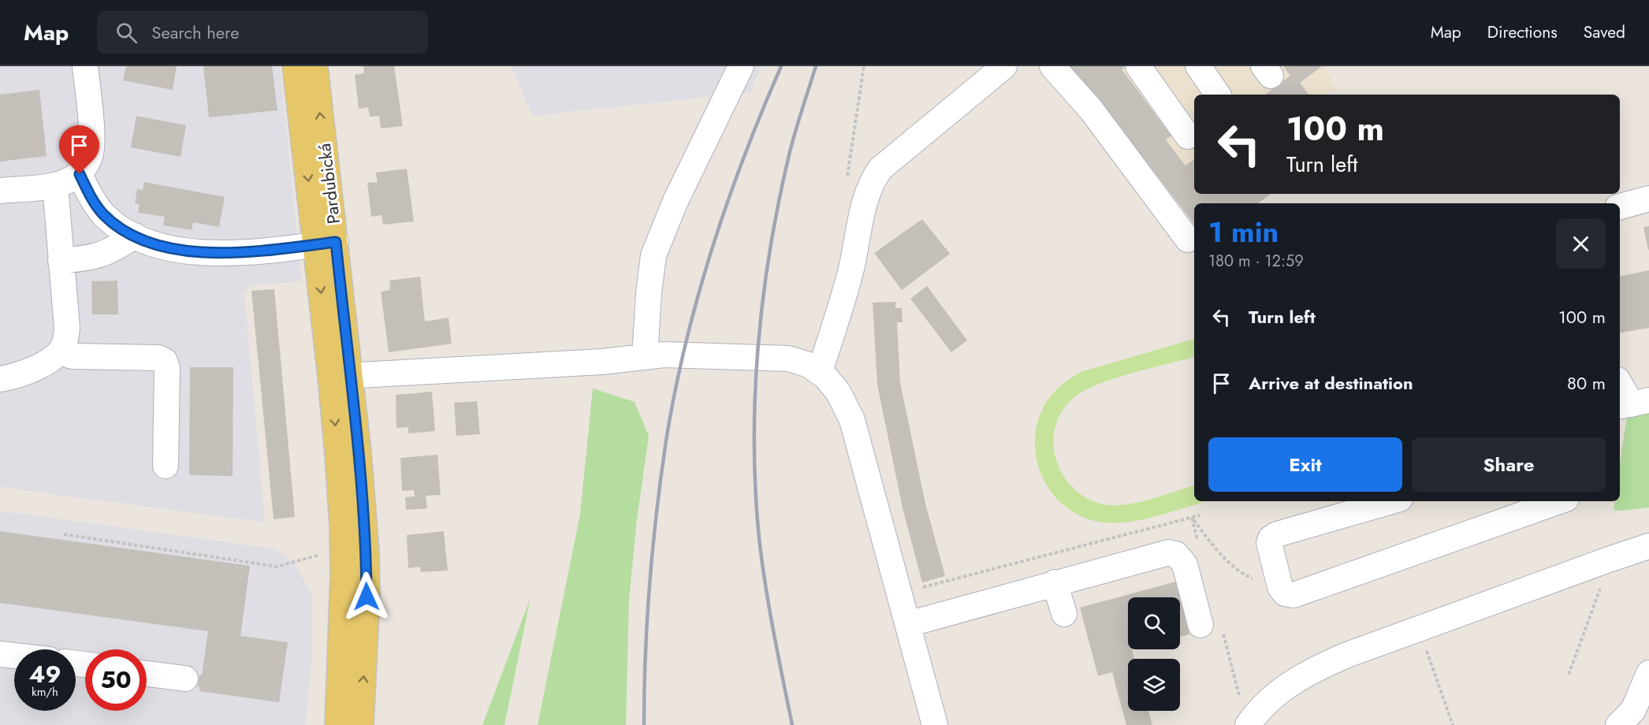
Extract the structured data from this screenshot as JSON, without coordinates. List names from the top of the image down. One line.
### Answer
{"streets":{"main road":["Pardubická"]},"page":{"header":"Map","search":"Search here","nav":["Map","Directions","Saved"],"turn":["100 m","Turn left"],"heading":["1 min","180 m · 12:59"],"list":[{"name":"Turn left","value":"100 m"},{"name":"Arrive at destination","value":"80 m"}],"buttons":["Exit","Share"],"speed":"49 km/h","limit":"50"}}
